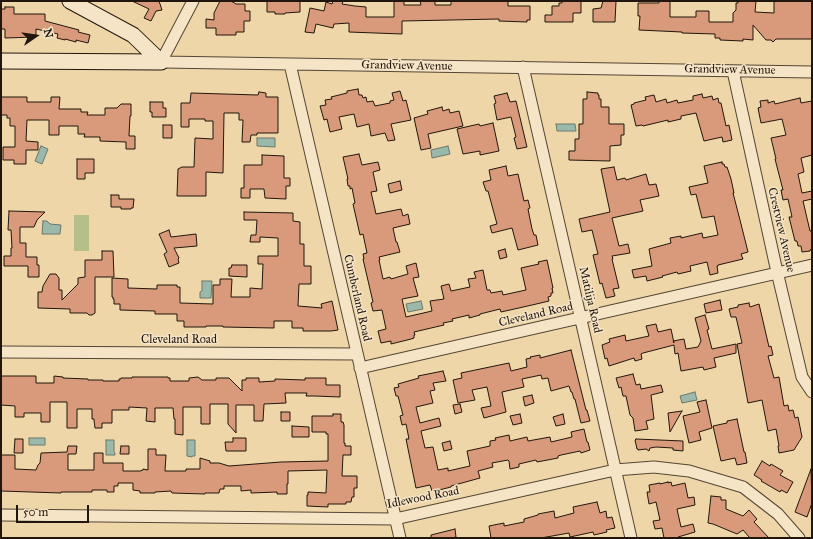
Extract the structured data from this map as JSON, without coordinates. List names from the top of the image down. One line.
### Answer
{"streets":{"street":["Grandview Avenue","Crestview Avenue","Cumberland Road","Matilija Road","Cleveland Road","Idlewood Road"]},"crossings":[["Grandview Avenue","Crestview Avenue"],["Grandview Avenue","Cumberland Road"],["Grandview Avenue","Matilija Road"],["Crestview Avenue","Cleveland Road"],["Cumberland Road","Cleveland Road"],["Cumberland Road","Idlewood Road"],["Matilija Road","Cleveland Road"],["Matilija Road","Idlewood Road"]],"scale_bar":"50 m","north":"right"}
